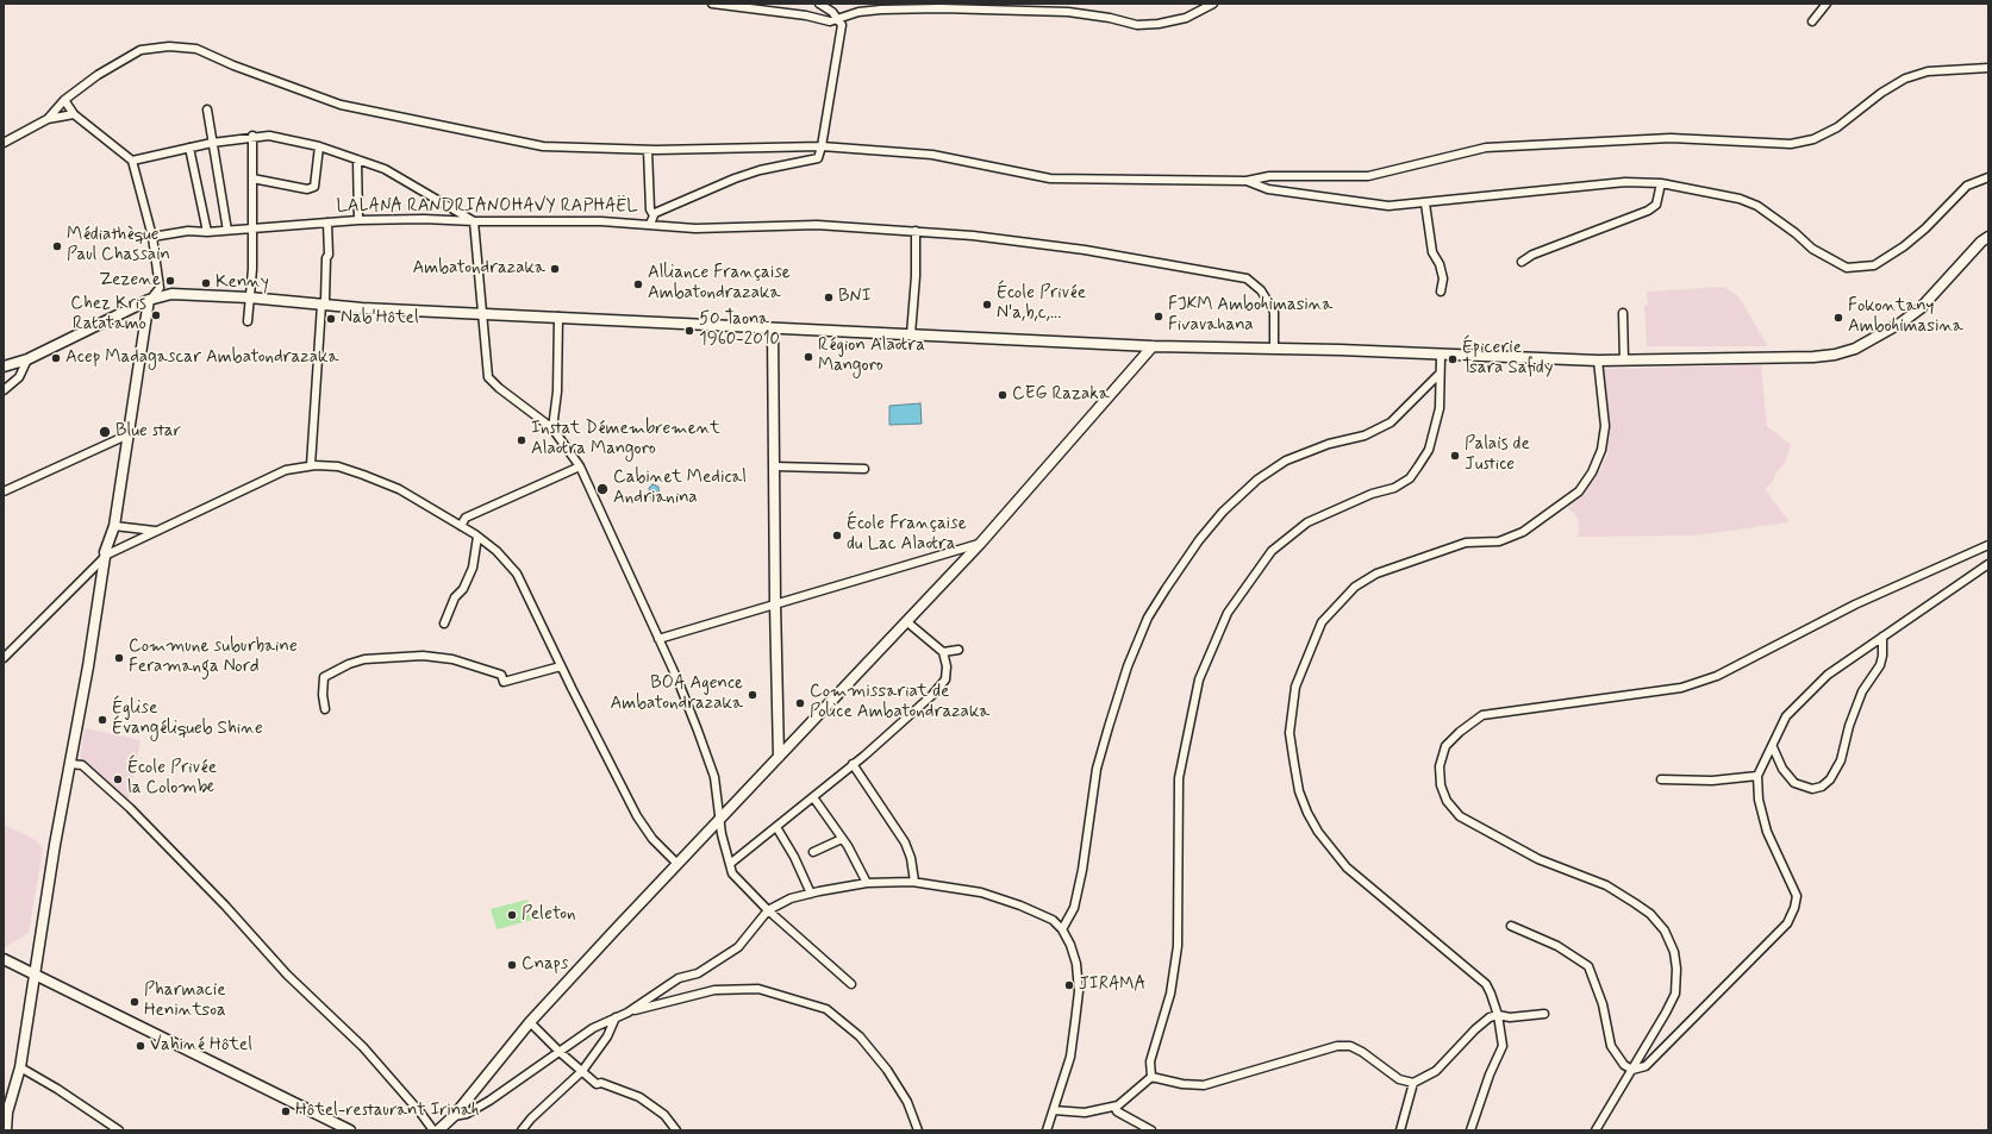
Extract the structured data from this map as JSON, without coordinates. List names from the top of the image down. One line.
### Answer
{"streets":{"street":["LALANA RANDRIANOHAVY RAPHAËL"]},"places":["Médiathèque Paul Chassain","Ambatondrazaka","Zezene","Kenny","Alliance Française Ambatondrazaka","BNI","École Privée N'a,b,c,...","Chez Kris Ratatamo","FJKM Ambohimasina Fivavahana","Fokontany Ambohimasina","Nab'Hôtel","50 Taona 1960-2010","Région Alaotra Mangoro","Acep Madagascar Ambatondrazaka","Épicerie Tsara Safidy","CEG Razaka","Blue star","Instat Démembrement Alaotra Mangoro","Palais de Justice","Cabinet Medical Andrianina","École Française du Lac Alaotra","Commune suburbaine Feramanga Nord","BOA Agence Ambatondrazaka","Commissariat de Police Ambatondrazaka","Église Évangéliqueb Shine","École Privée la Colombe","Peleton","Cnaps","JIRAMA","Pharmacie Henintsoa","Vahiné Hôtel","Hôtel-restaurant Irinah"]}
